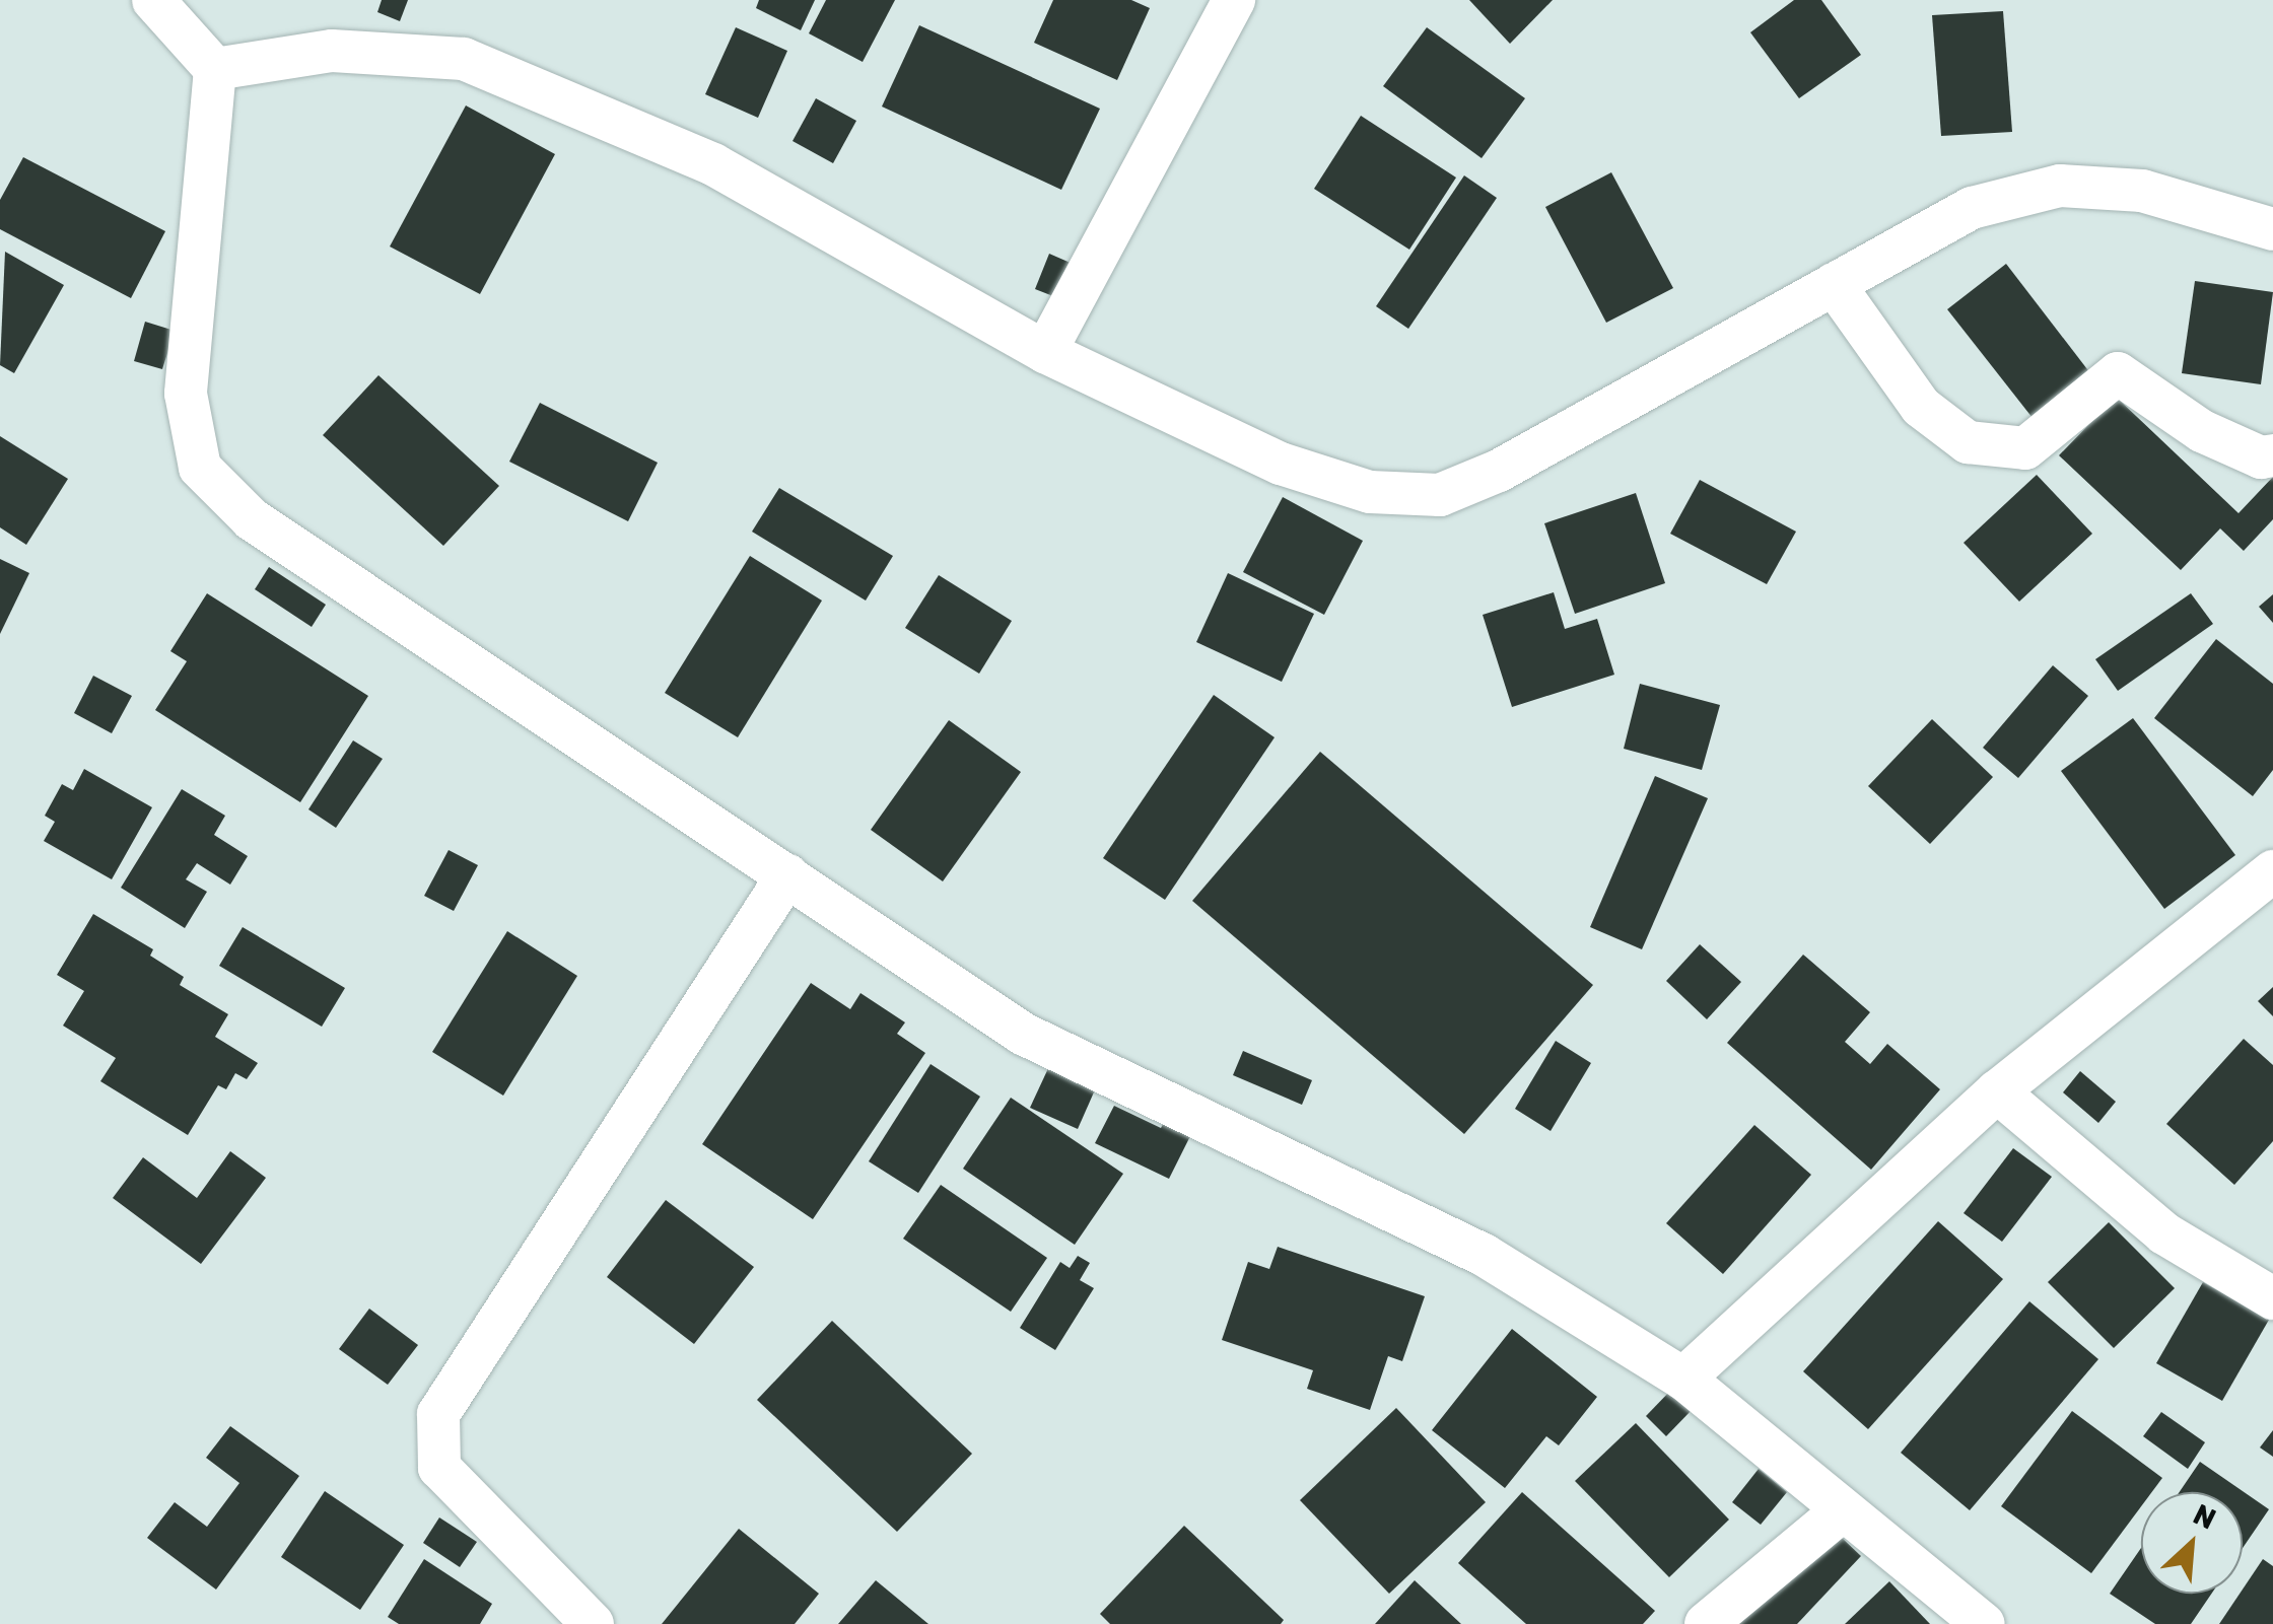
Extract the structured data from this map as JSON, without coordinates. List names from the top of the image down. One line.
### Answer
{"north":"top right"}
